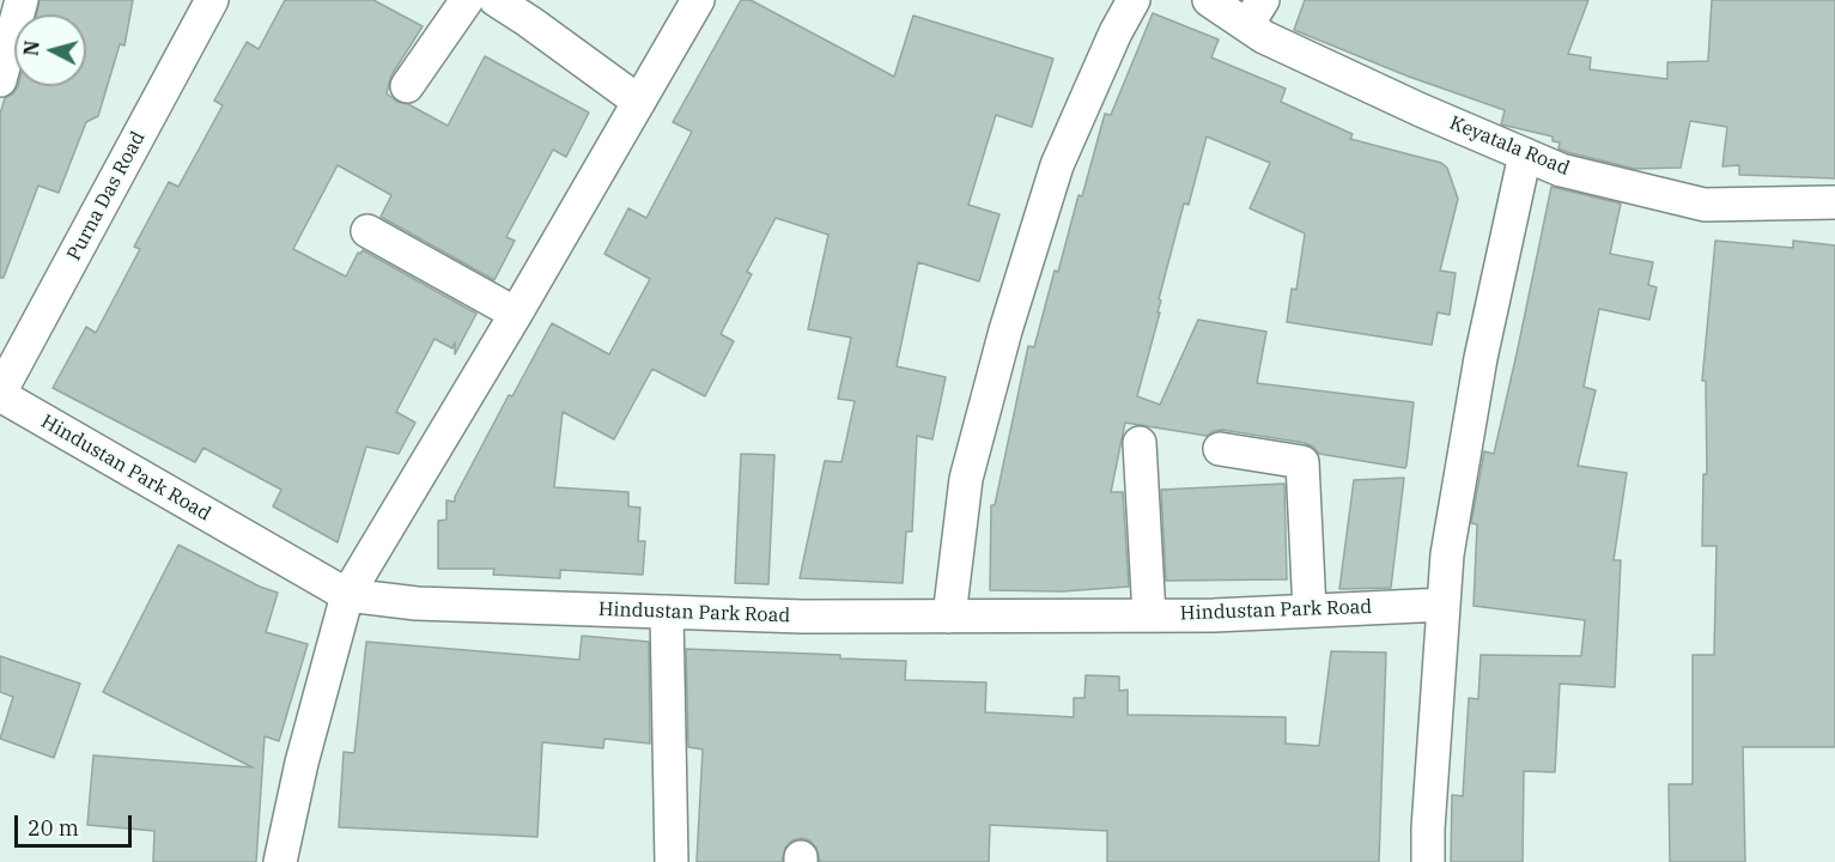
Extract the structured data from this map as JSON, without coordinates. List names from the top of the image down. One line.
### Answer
{"streets":{"street":["Keyatala Road","Purna Das Road","Hindustan Park Road"]},"crossings":[["Purna Das Road","Hindustan Park Road"]],"scale_bar":"20 m","north":"left"}
